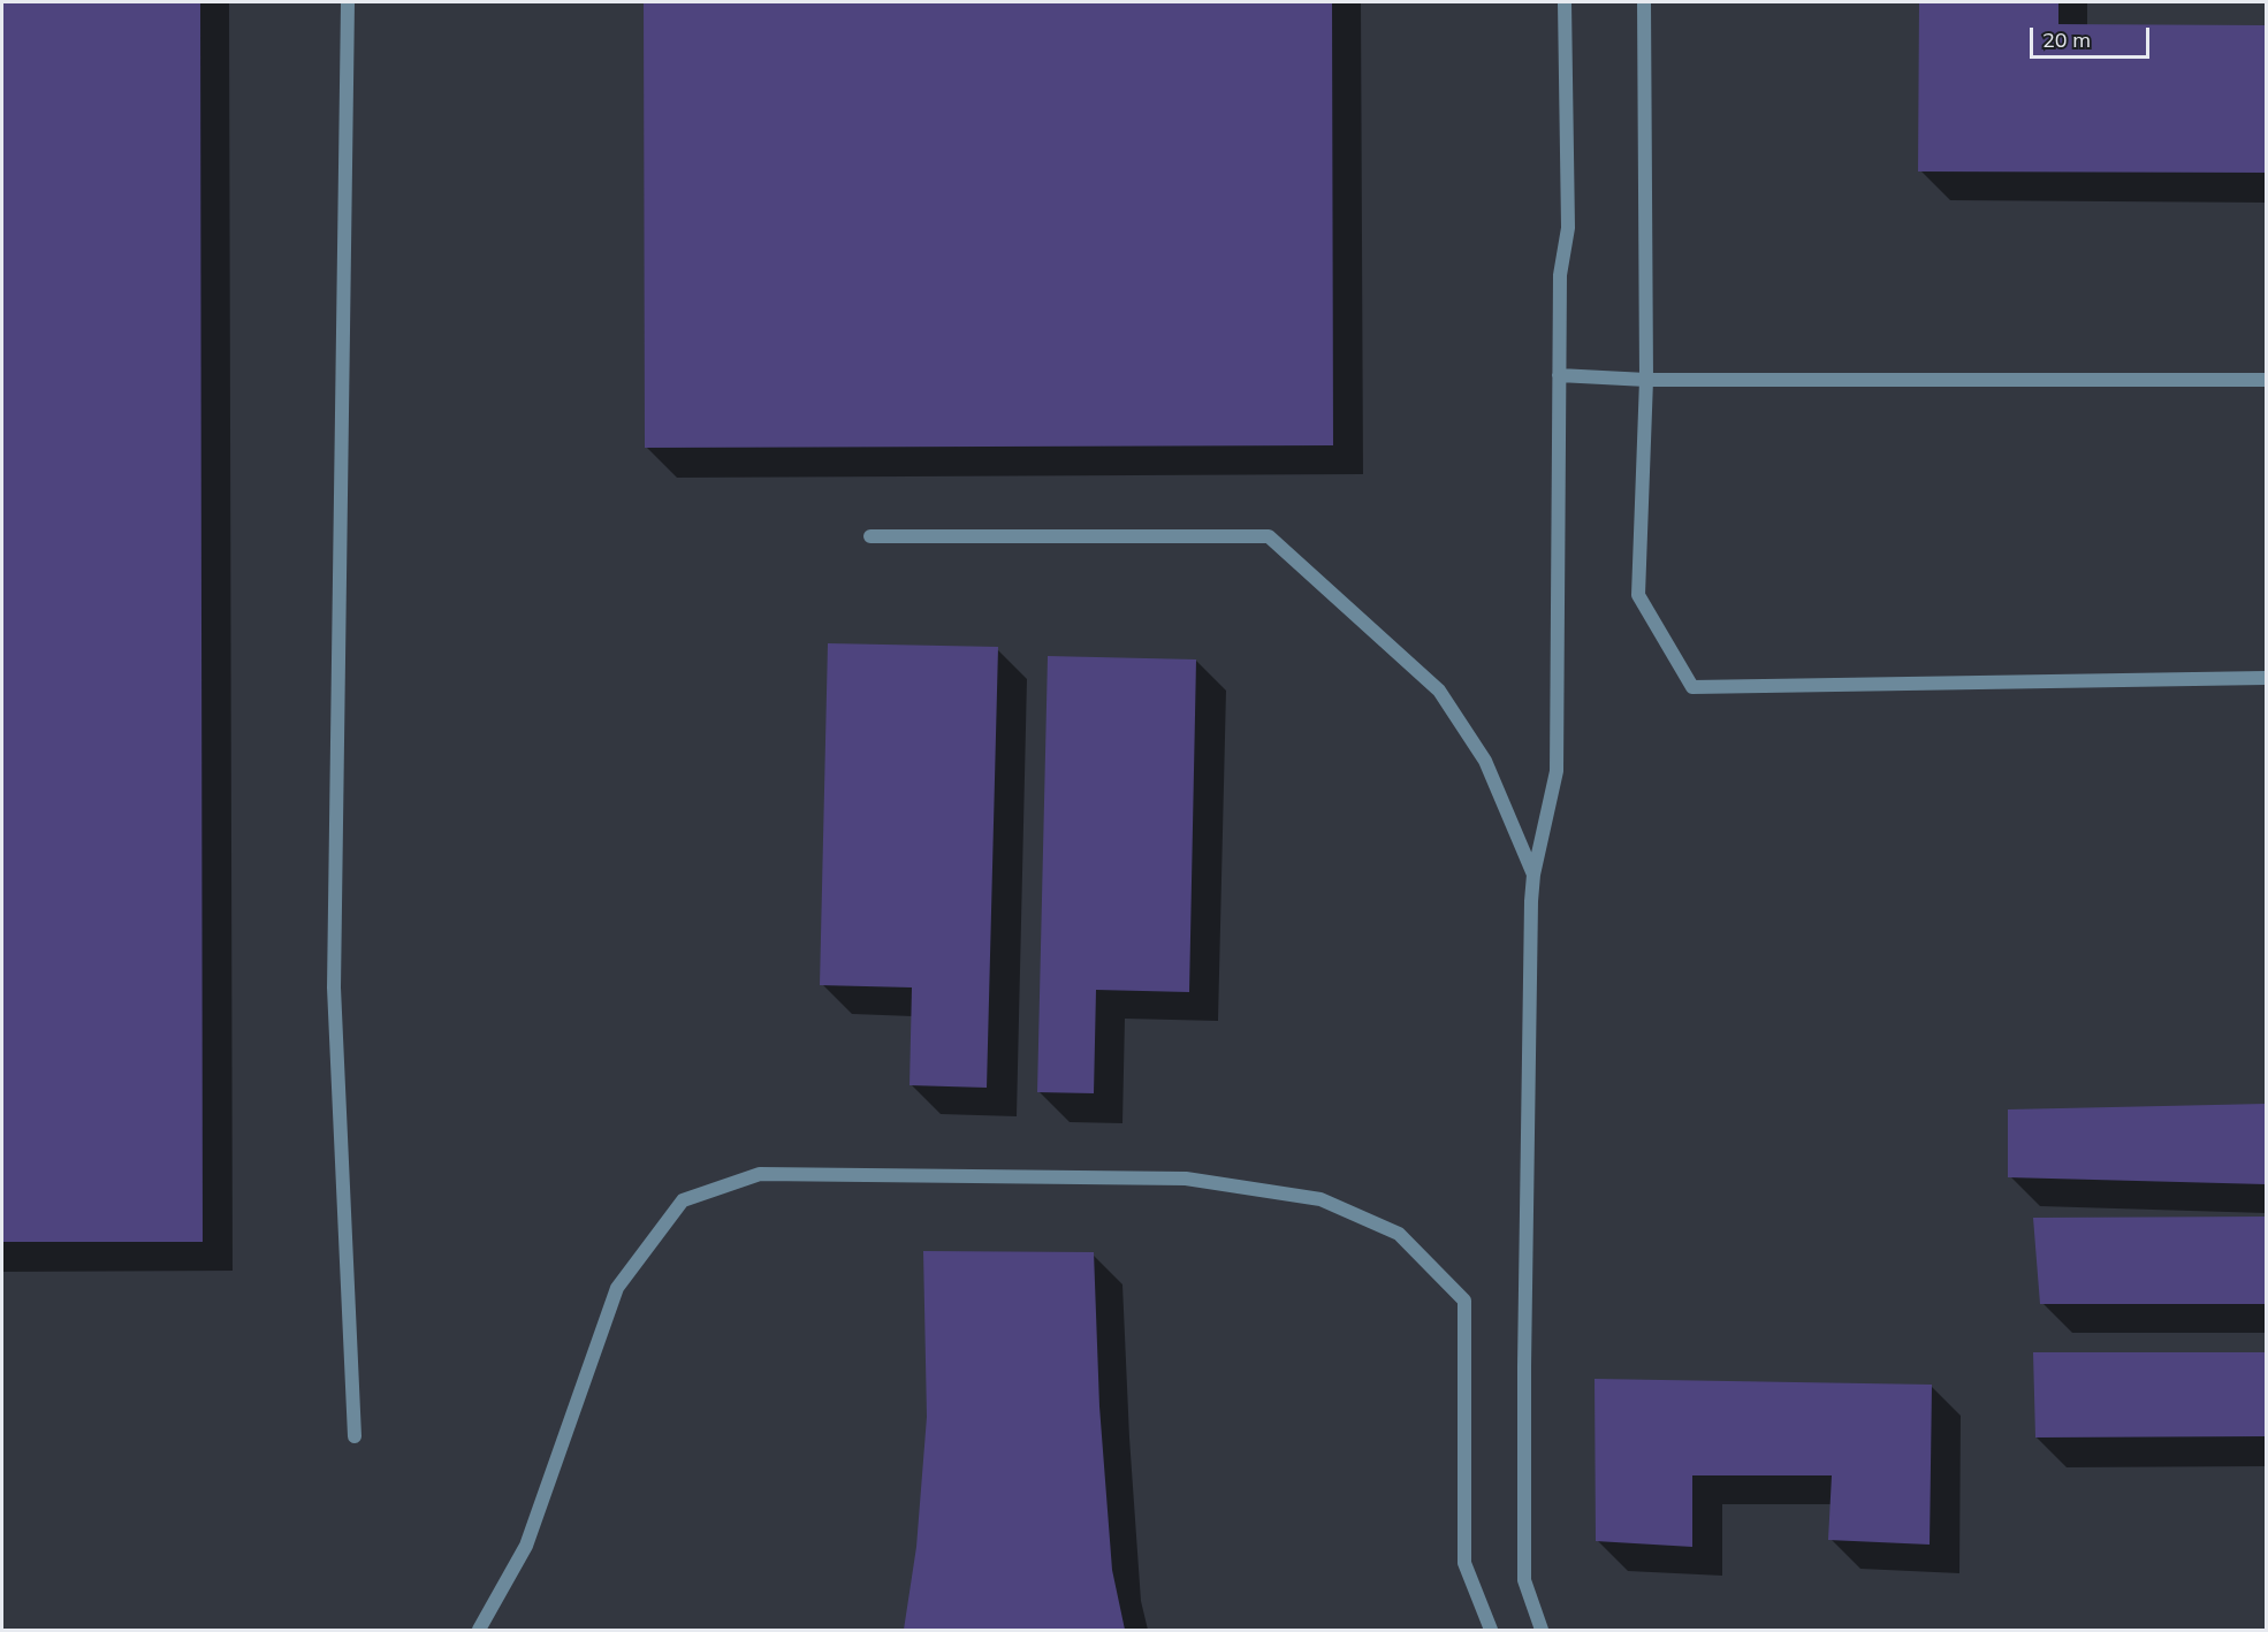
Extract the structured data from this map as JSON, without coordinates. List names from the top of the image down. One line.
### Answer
{"scale_bar":"20 m"}
